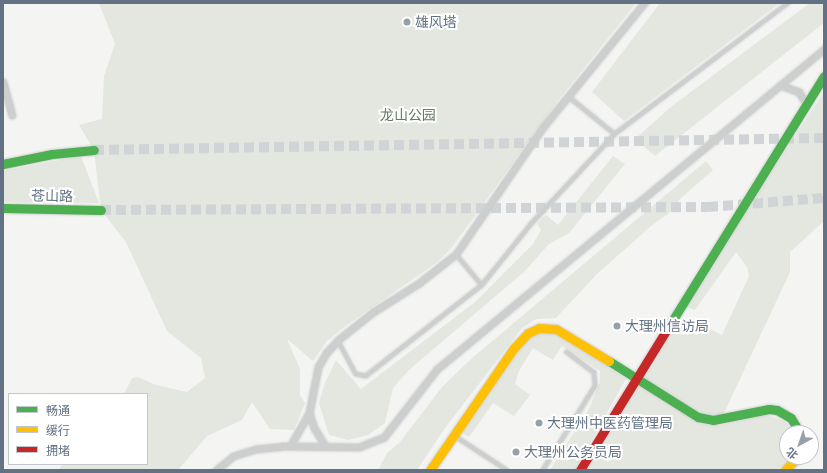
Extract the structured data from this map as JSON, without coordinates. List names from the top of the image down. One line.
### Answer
{"streets":{"street":["苍山路"]},"parks":["龙山公园"],"places":["雄风塔","大理州信访局","大理州中医药管理局","大理州公务员局"],"legend":["畅通","缓行","拥堵"],"north":"bottom left"}
